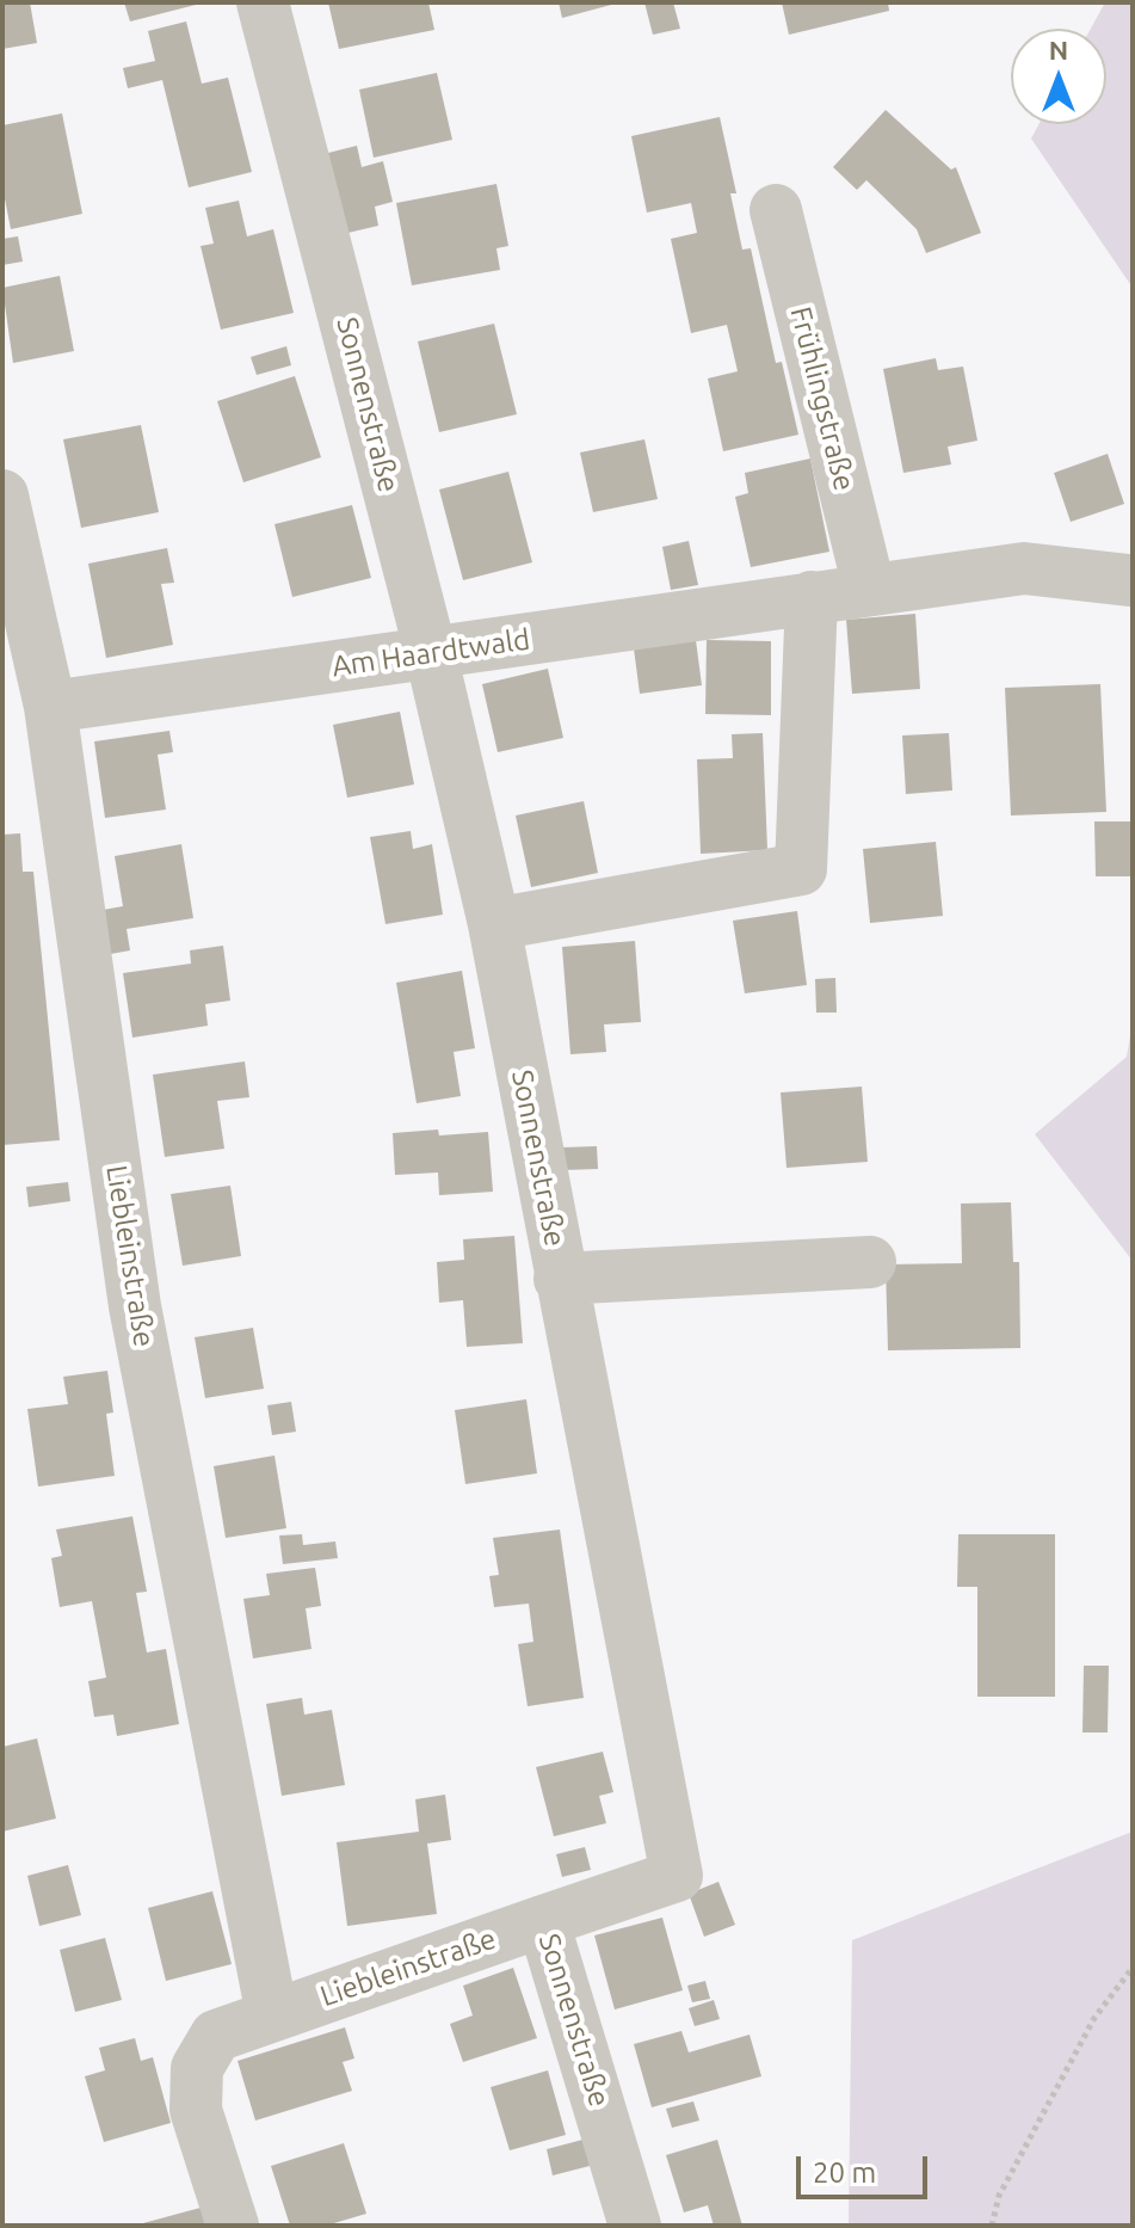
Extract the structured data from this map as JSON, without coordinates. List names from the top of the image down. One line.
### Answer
{"streets":{"street":["Frühlingstraße","Sonnenstraße","Am Haardtwald","Liebleinstraße"]},"crossings":[["Frühlingstraße","Am Haardtwald"],["Sonnenstraße","Am Haardtwald"],["Sonnenstraße","Liebleinstraße"],["Am Haardtwald","Liebleinstraße"]],"scale_bar":"20 m","north":"top"}
